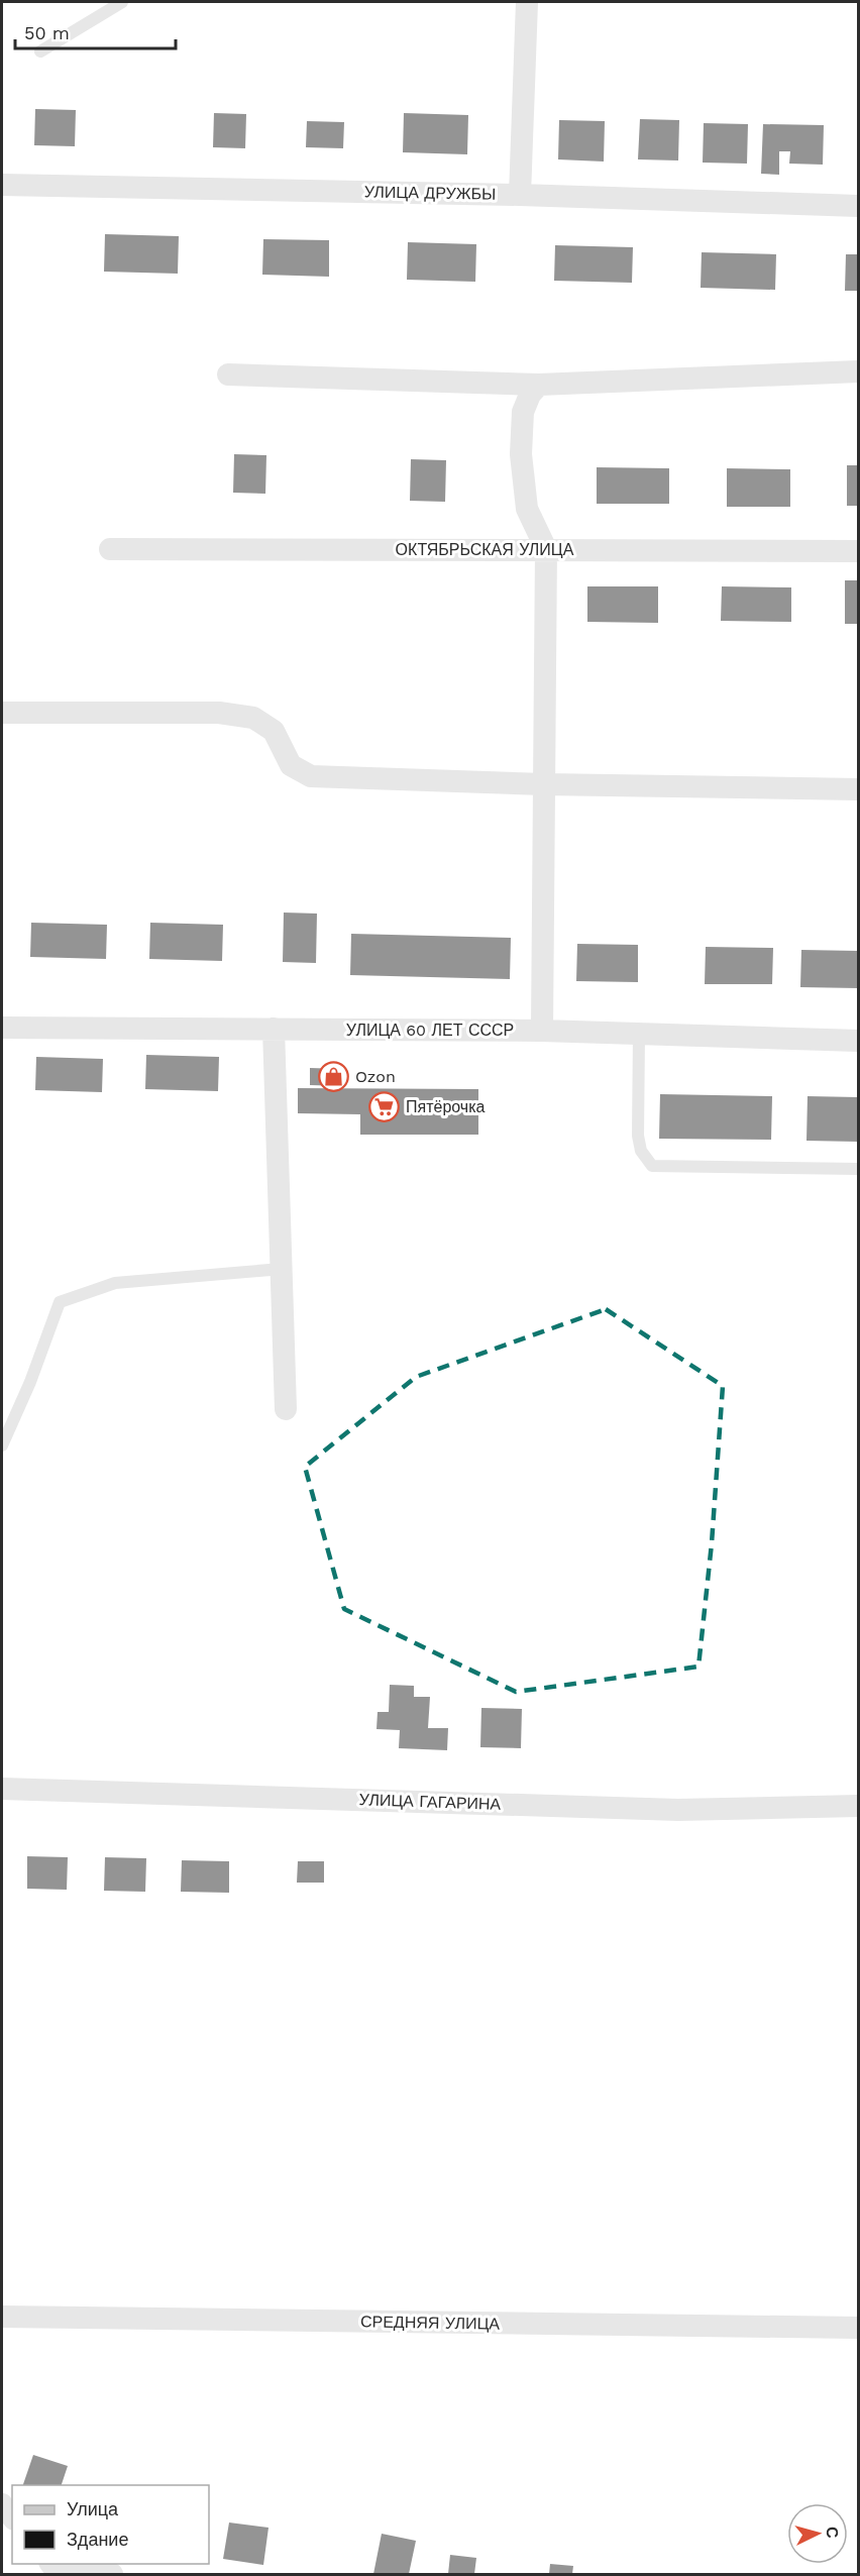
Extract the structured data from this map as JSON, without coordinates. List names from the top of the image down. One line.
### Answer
{"streets":{"street":["УЛИЦА ДРУЖБЫ","ОКТЯБРЬСКАЯ УЛИЦА","УЛИЦА 60 ЛЕТ СССР","УЛИЦА ГАГАРИНА","СРЕДНЯЯ УЛИЦА"]},"places":{"shop":["Ozon"],"supermarket":["Пятёрочка"]},"legend":["Улица","Здание"],"scale_bar":"50 m","north":"right"}
